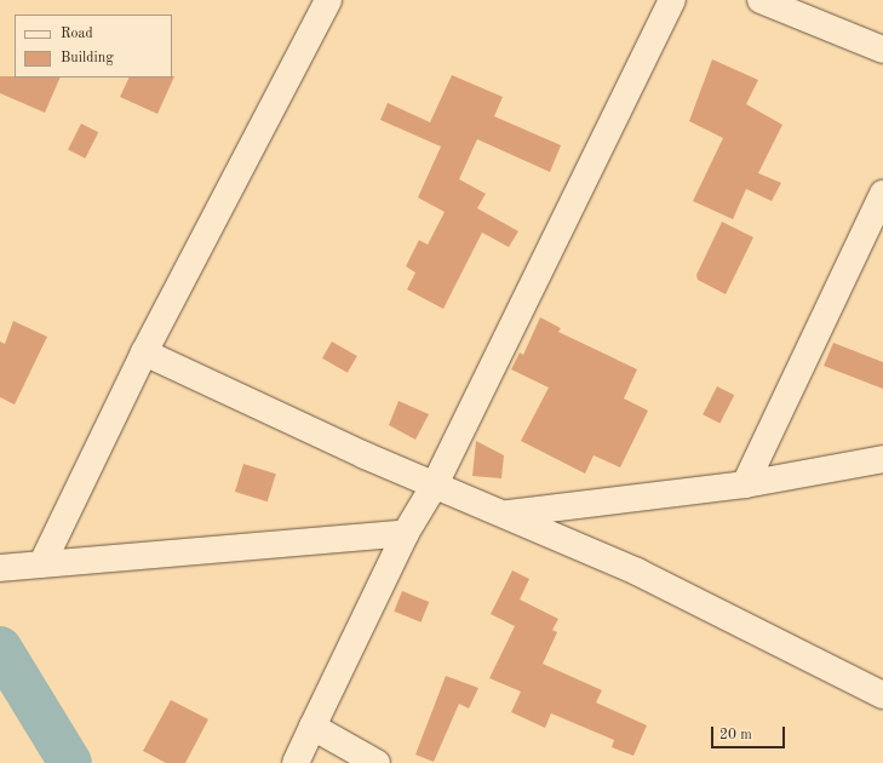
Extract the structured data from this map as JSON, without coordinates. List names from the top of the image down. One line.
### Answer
{"legend":["Road","Building"],"scale_bar":"20 m"}
